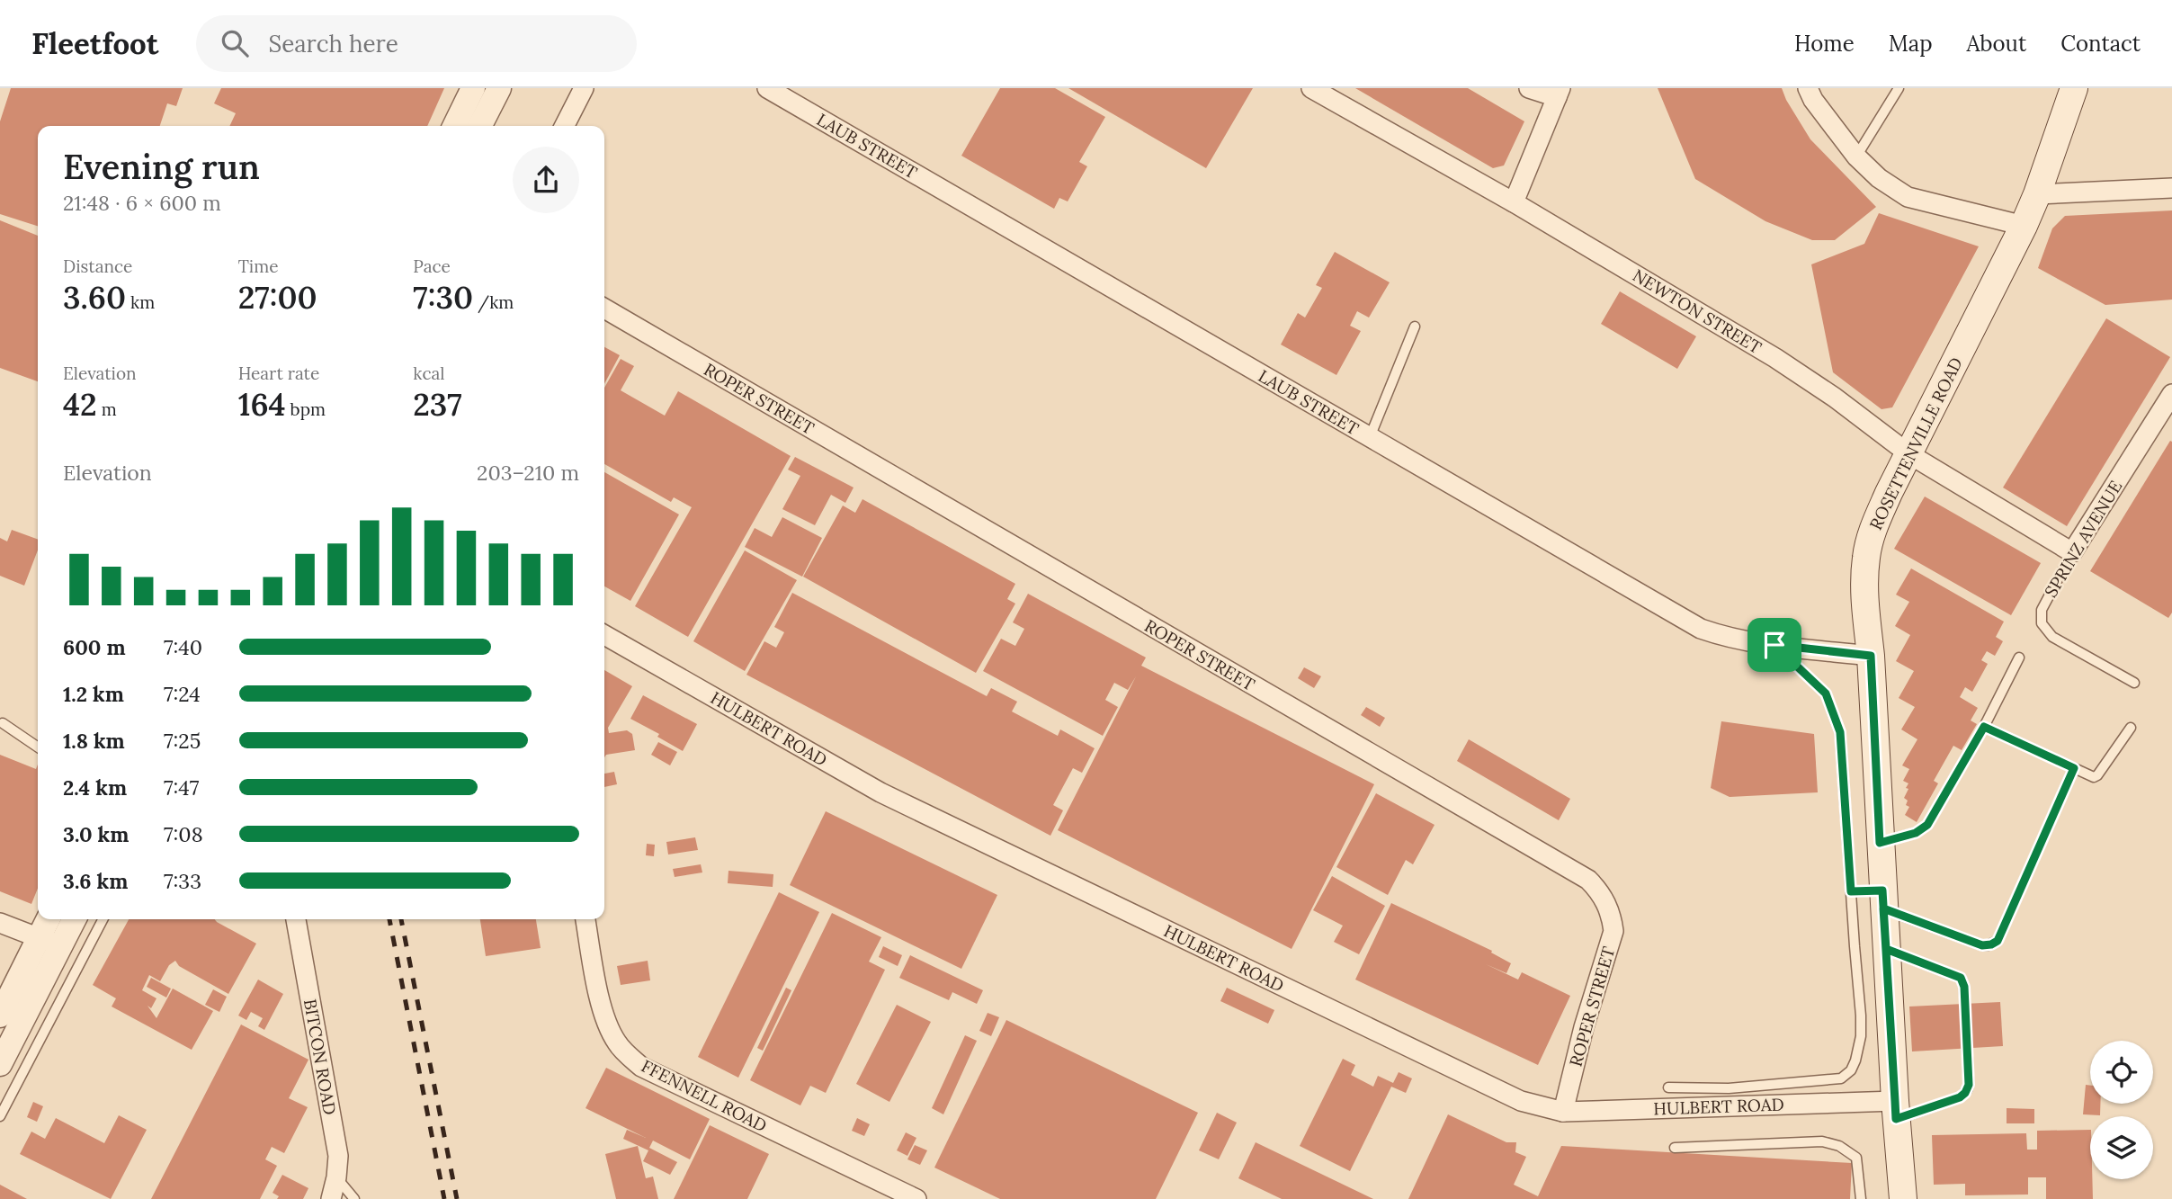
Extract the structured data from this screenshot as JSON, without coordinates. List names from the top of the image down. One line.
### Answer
{"streets":{"main road":["ROSETTENVILLE ROAD"],"street":["LAUB STREET","NEWTON STREET","ROPER STREET","SPRINZ AVENUE","HULBERT ROAD","BITCON ROAD","FFENNELL ROAD"]},"crossings":[["LAUB STREET","ROSETTENVILLE ROAD"],["NEWTON STREET","ROSETTENVILLE ROAD"],["NEWTON STREET","SPRINZ AVENUE"],["ROPER STREET","HULBERT ROAD"],["ROSETTENVILLE ROAD","HULBERT ROAD"]],"page":{"header":"Fleetfoot","search":"Search here","nav":["Home","Map","About","Contact"],"heading":["Evening run","21:48 · 6 × 600 m"],"stats":[["Distance","3.60 km"],["Time","27:00"],["Pace","7:30 /km"],["Elevation","42 m"],["Heart rate","164 bpm"],["kcal","237"]],"chart":["Elevation","203–210 m"],"list":[{"name":"600 m","note":"7:40"},{"name":"1.2 km","note":"7:24"},{"name":"1.8 km","note":"7:25"},{"name":"2.4 km","note":"7:47"},{"name":"3.0 km","note":"7:08"},{"name":"3.6 km","note":"7:33"}]}}
